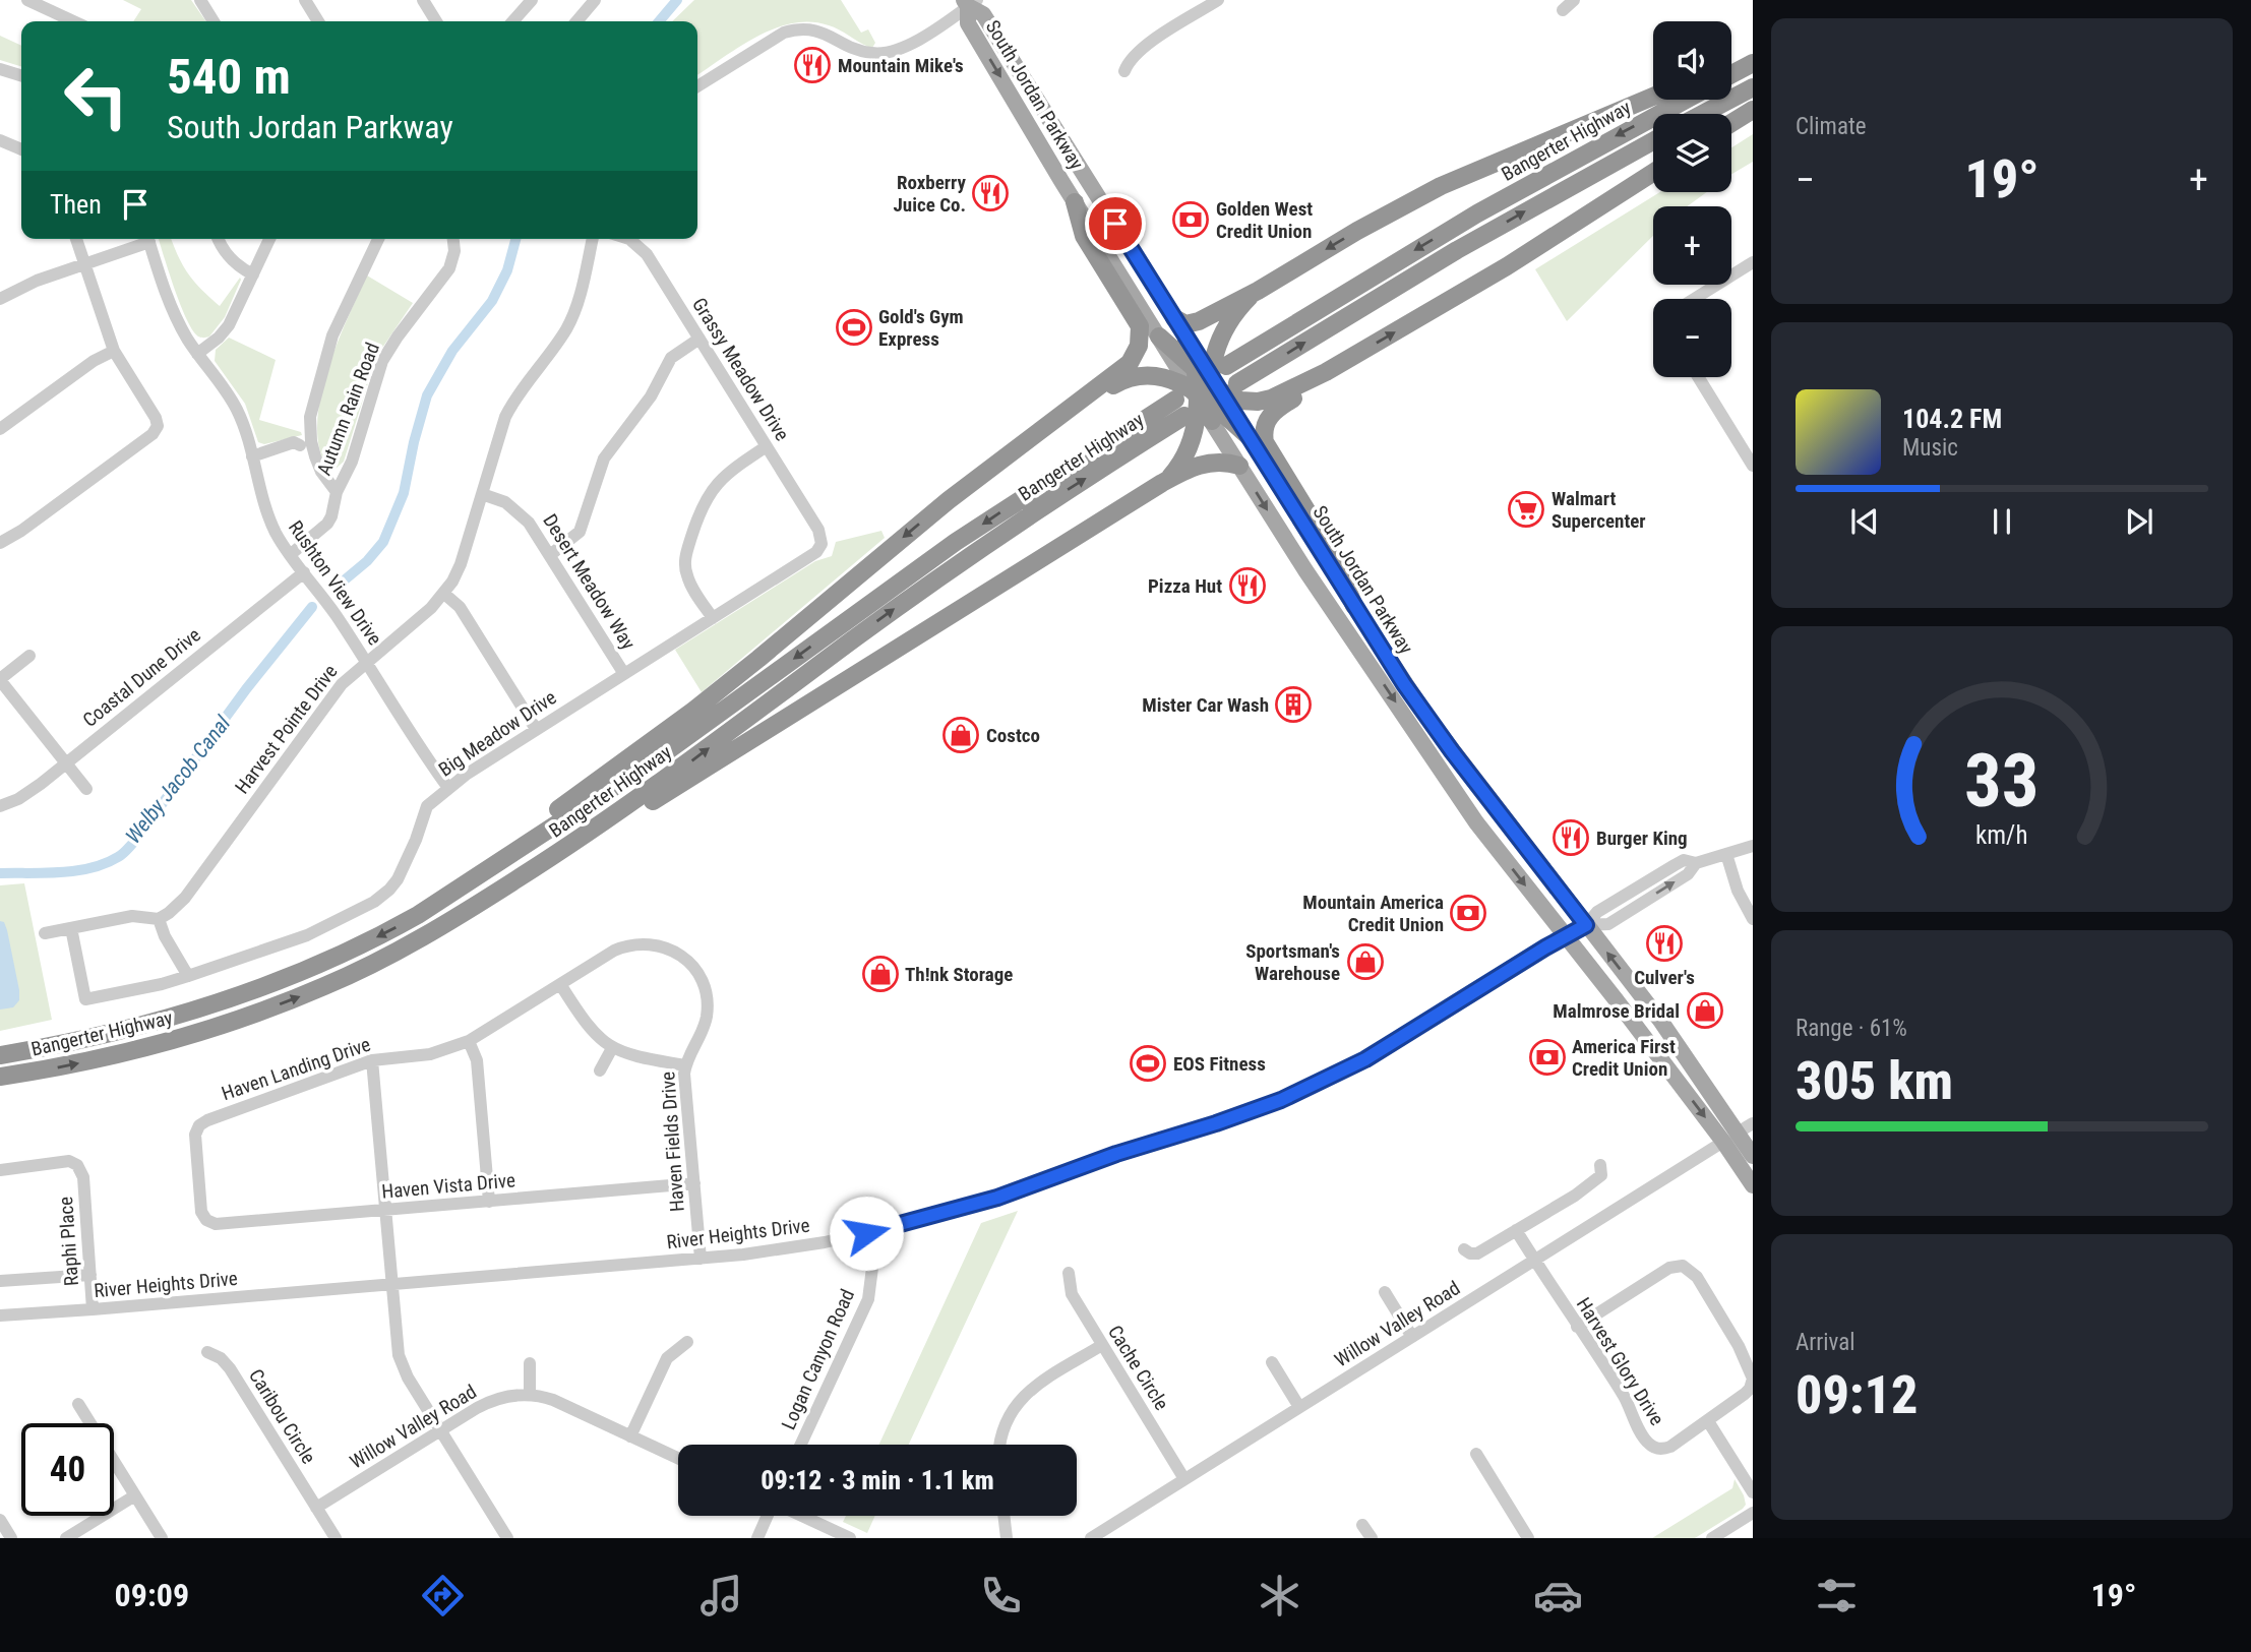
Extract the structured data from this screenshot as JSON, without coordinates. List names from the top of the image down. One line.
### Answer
{"streets":{"highway":["Bangerter Highway"],"main road":["South Jordan Parkway"],"street":["Grassy Meadow Drive","Autumn Rain Road","Desert Meadow Way","Rushton View Drive","Coastal Dune Drive","Harvest Pointe Drive","Big Meadow Drive","Haven Landing Drive","Haven Fields Drive","Haven Vista Drive","River Heights Drive","Raphi Place","Willow Valley Road","Logan Canyon Road","Harvest Glory Drive","Cache Circle","Caribou Circle"]},"crossings":[["South Jordan Parkway","River Heights Drive"],["South Jordan Parkway","Willow Valley Road"],["Grassy Meadow Drive","Big Meadow Drive"],["Autumn Rain Road","Rushton View Drive"],["Desert Meadow Way","Harvest Pointe Drive"],["Desert Meadow Way","Big Meadow Drive"],["Rushton View Drive","Coastal Dune Drive"],["Rushton View Drive","Harvest Pointe Drive"],["Rushton View Drive","Big Meadow Drive"],["Haven Landing Drive","Haven Fields Drive"],["Haven Landing Drive","Haven Vista Drive"],["Haven Fields Drive","Haven Vista Drive"],["Haven Fields Drive","River Heights Drive"],["River Heights Drive","Raphi Place"],["River Heights Drive","Logan Canyon Road"],["Willow Valley Road","Harvest Glory Drive"],["Willow Valley Road","Cache Circle"],["Willow Valley Road","Caribou Circle"]],"water":["Welby Jacob Canal"],"places":{"restaurant":["Mountain Mike's","Roxberry Juice Co.","Pizza Hut","Burger King","Culver's"],"bank":["Golden West Credit Union","Mountain America Credit Union","America First Credit Union"],"sports":["Gold's Gym Express","EOS Fitness"],"supermarket":["Walmart Supercenter"],"building":["Mister Car Wash"],"shop":["Costco","Sportsman's Warehouse","Th!nk Storage","Malmrose Bridal"]},"page":{"tile":["Climate",["Range · 61%","305 km"],["Arrival","09:12"]],"map_buttons":["+","−"],"turn":["540 m","South Jordan Parkway"],"heat":["−","19°","+"],"then":"Then","song":["104.2 FM","Music"],"limit":"40","trip":"09:12 · 3 min · 1.1 km","tabs":["09:09","19°"],"gauge":["33","km/h"]}}
